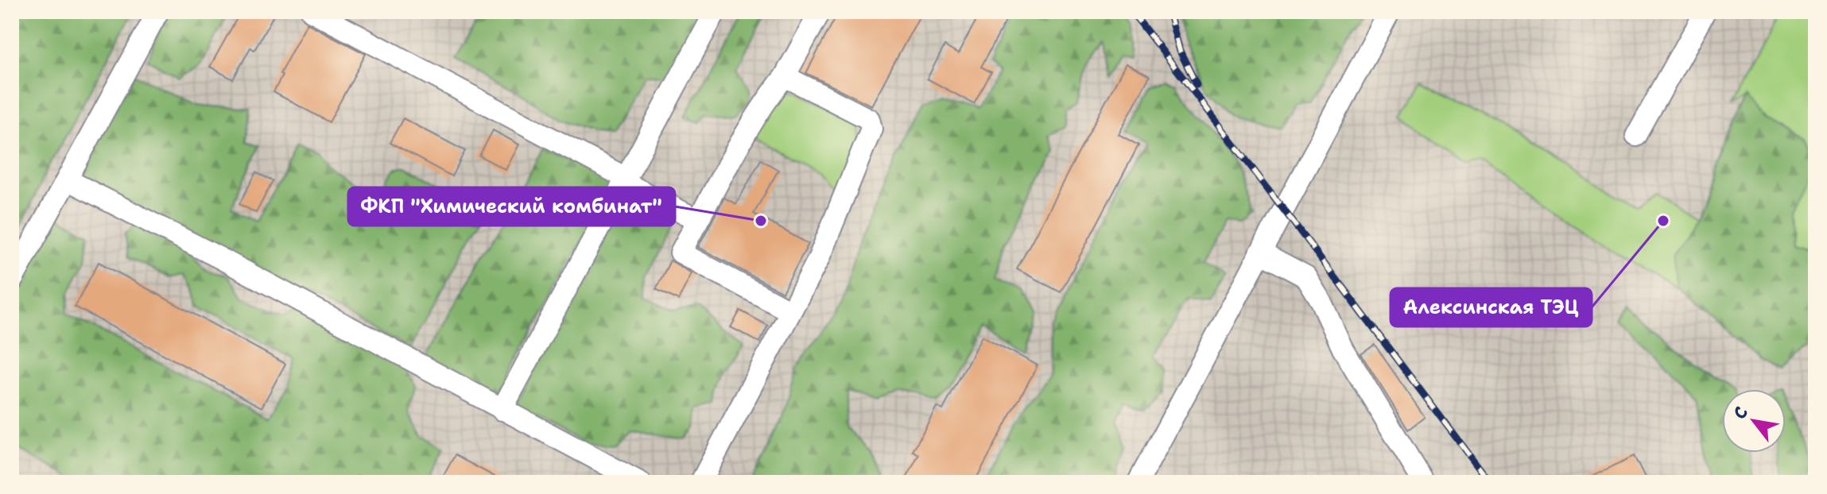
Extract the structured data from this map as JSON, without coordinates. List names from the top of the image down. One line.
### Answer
{"places":["ФКП \"Химический комбинат\"","Алексинская ТЭЦ"],"north":"top left"}
